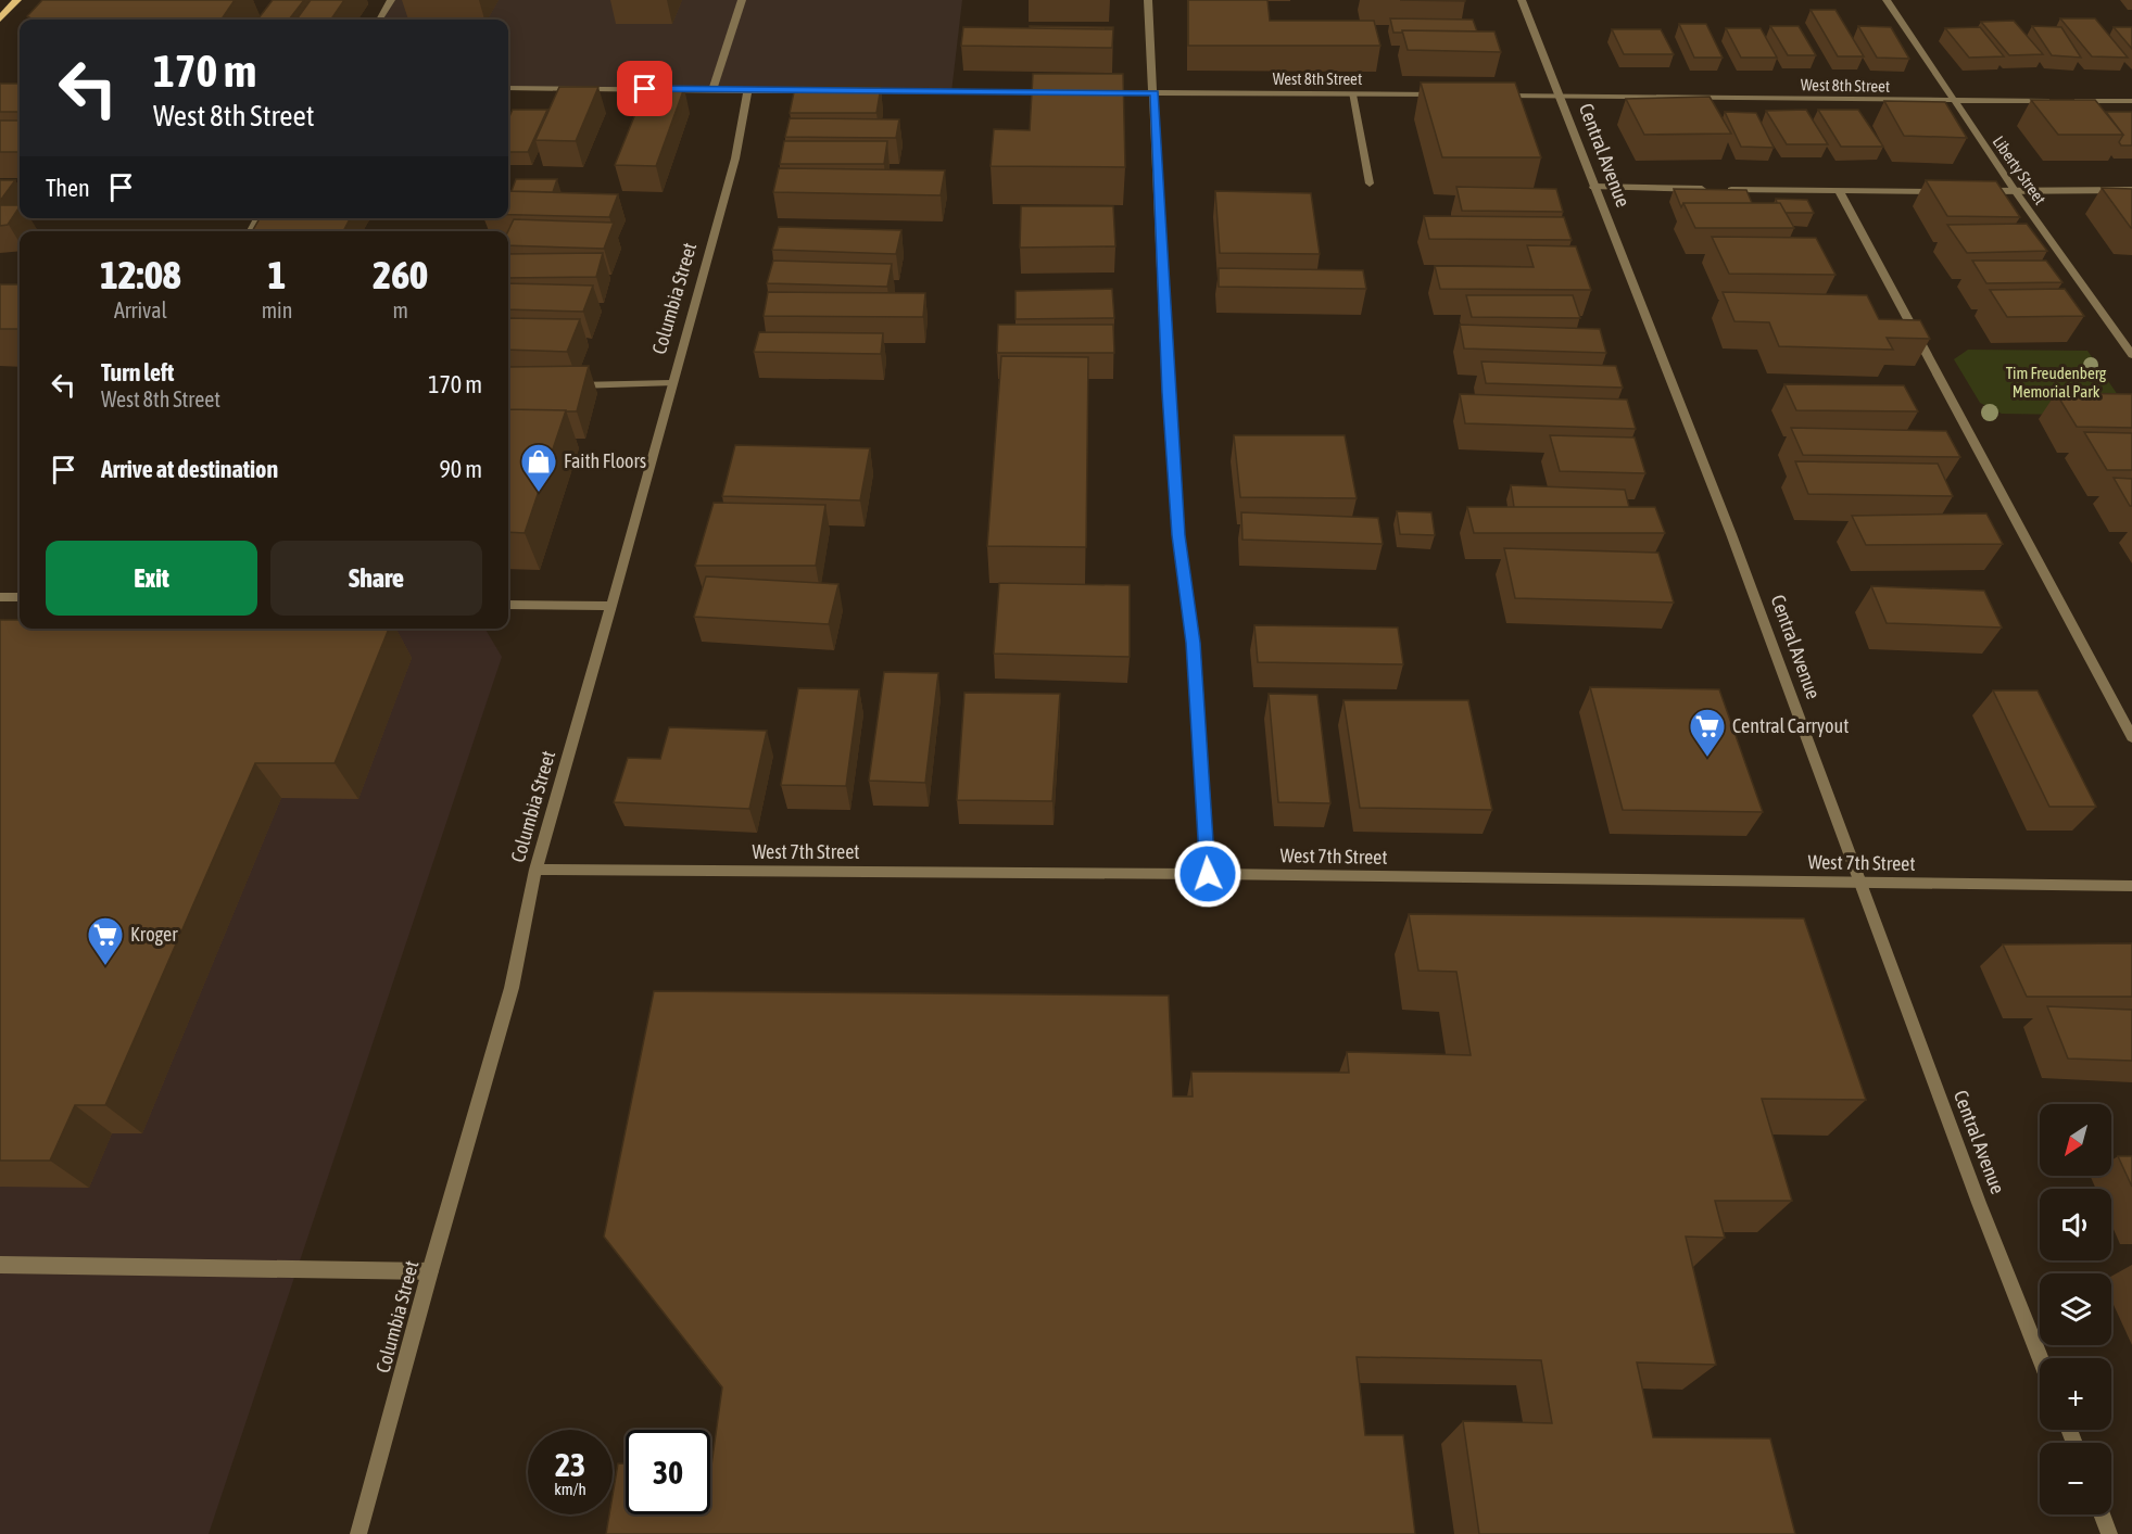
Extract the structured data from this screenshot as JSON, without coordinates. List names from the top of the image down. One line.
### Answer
{"streets":{"street":["West 8th Street","Central Avenue","Liberty Street","Columbia Street","West 7th Street"]},"crossings":[["West 8th Street","Central Avenue"],["West 8th Street","Liberty Street"],["Central Avenue","West 7th Street"],["Columbia Street","West 7th Street"]],"parks":["Tim Freudenberg Memorial Park"],"places":{"shop":["Faith Floors"],"supermarket":["Central Carryout","Kroger"]},"north":"bottom left","page":{"turn":["170 m","West 8th Street"],"then":"Then","eta":["12:08","Arrival","1","min","260","m"],"list":[{"name":"Turn left","note":"West 8th Street","value":"170 m"},{"name":"Arrive at destination","value":"90 m"}],"buttons":["Exit","Share"],"map_buttons":["+","−"],"speed":"23 km/h","limit":"30"}}
